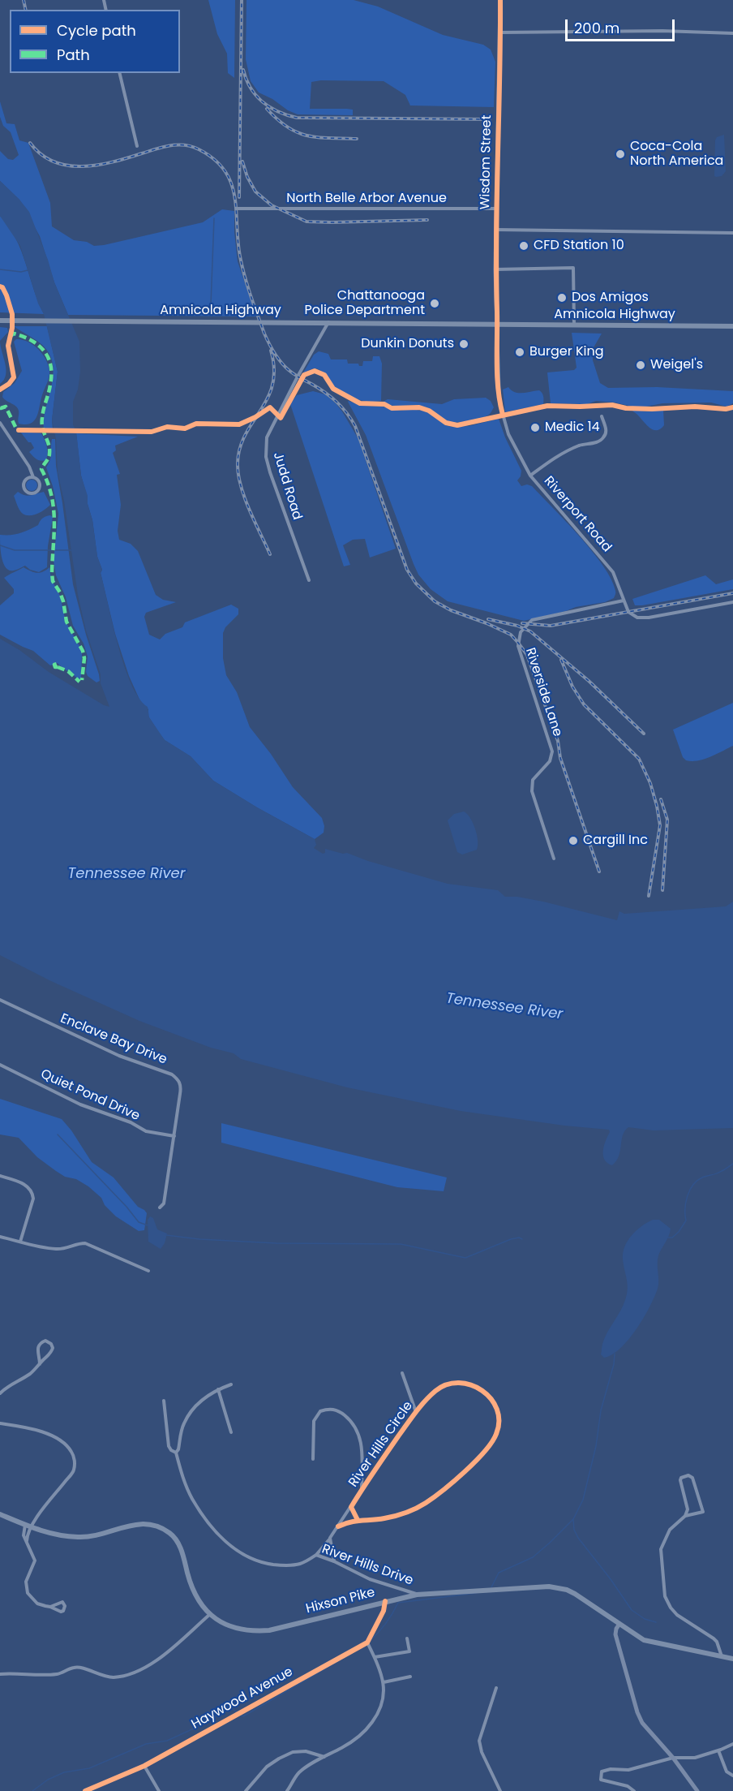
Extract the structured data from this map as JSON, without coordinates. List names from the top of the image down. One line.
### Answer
{"streets":{"main road":["Amnicola Highway","Hixson Pike"],"street":["Wisdom Street","North Belle Arbor Avenue","Judd Road","Riverport Road","Riverside Lane","Enclave Bay Drive","Quiet Pond Drive","River Hills Circle","River Hills Drive","Haywood Avenue"]},"crossings":[["Wisdom Street","North Belle Arbor Avenue"],["Wisdom Street","Amnicola Highway"],["Wisdom Street","Riverport Road"],["Amnicola Highway","Judd Road"],["Amnicola Highway","Riverport Road"],["Riverport Road","Riverside Lane"],["Enclave Bay Drive","Quiet Pond Drive"],["River Hills Circle","River Hills Drive"],["River Hills Drive","Hixson Pike"]],"water":["Tennessee River"],"places":["Coca-Cola North America","CFD Station 10","Dos Amigos","Chattanooga Police Department","Dunkin Donuts","Burger King","Weigel's","Medic 14","Cargill Inc"],"legend":["Cycle path","Path"],"scale_bar":"200 m"}
